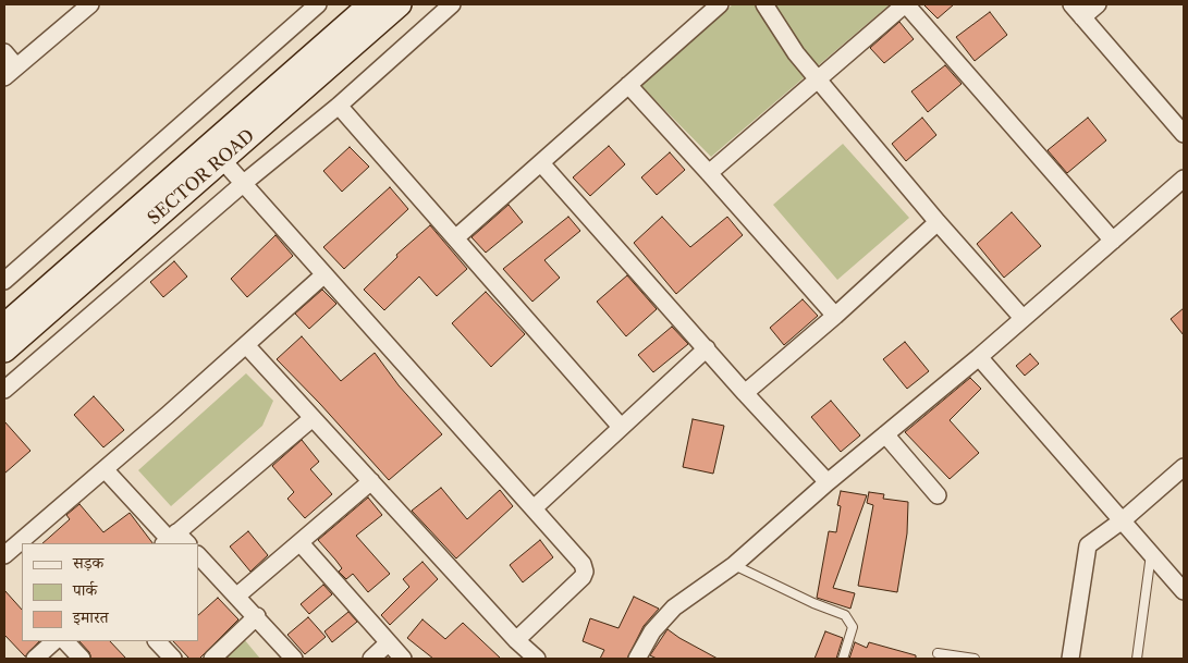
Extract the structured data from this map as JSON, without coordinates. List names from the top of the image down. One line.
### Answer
{"streets":{"main road":["SECTOR ROAD"]},"legend":["सड़क","पार्क","इमारत"]}
